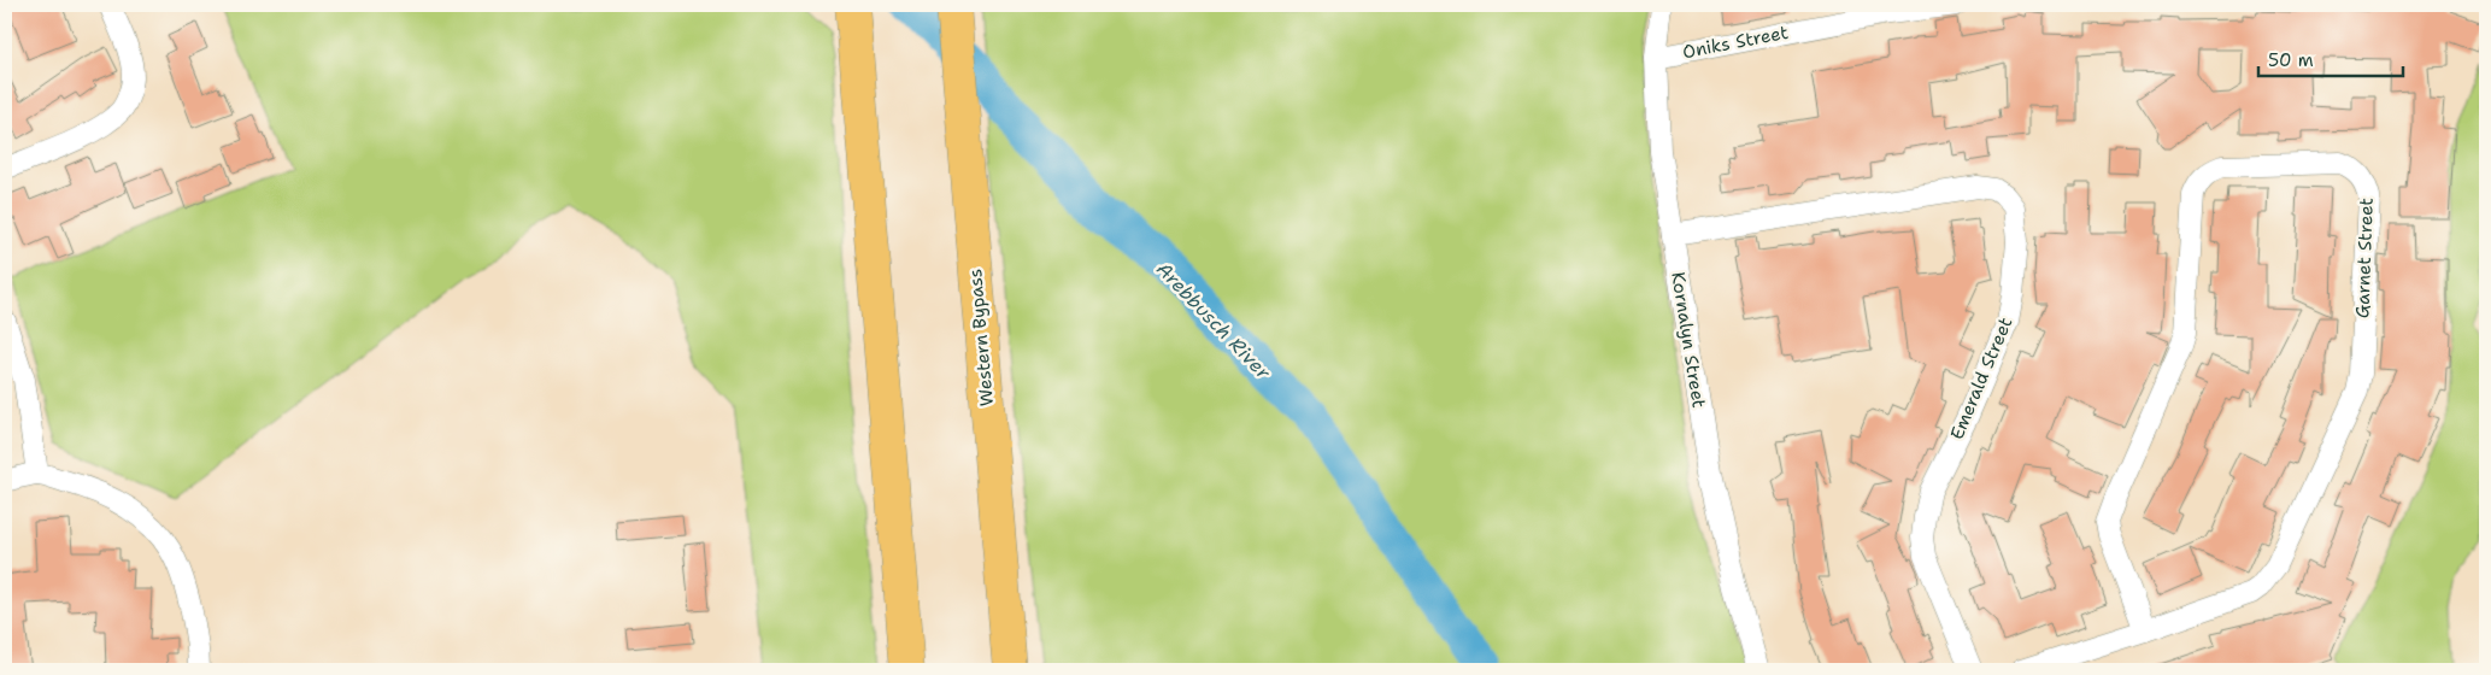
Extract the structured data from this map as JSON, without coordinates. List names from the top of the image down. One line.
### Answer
{"streets":{"highway":["Western Bypass"],"street":["Oniks Street","Garnet Street","Kornalyn Street","Emerald Street"]},"crossings":[["Oniks Street","Kornalyn Street"],["Kornalyn Street","Emerald Street"]],"water":["Arebbusch River"],"scale_bar":"50 m"}
